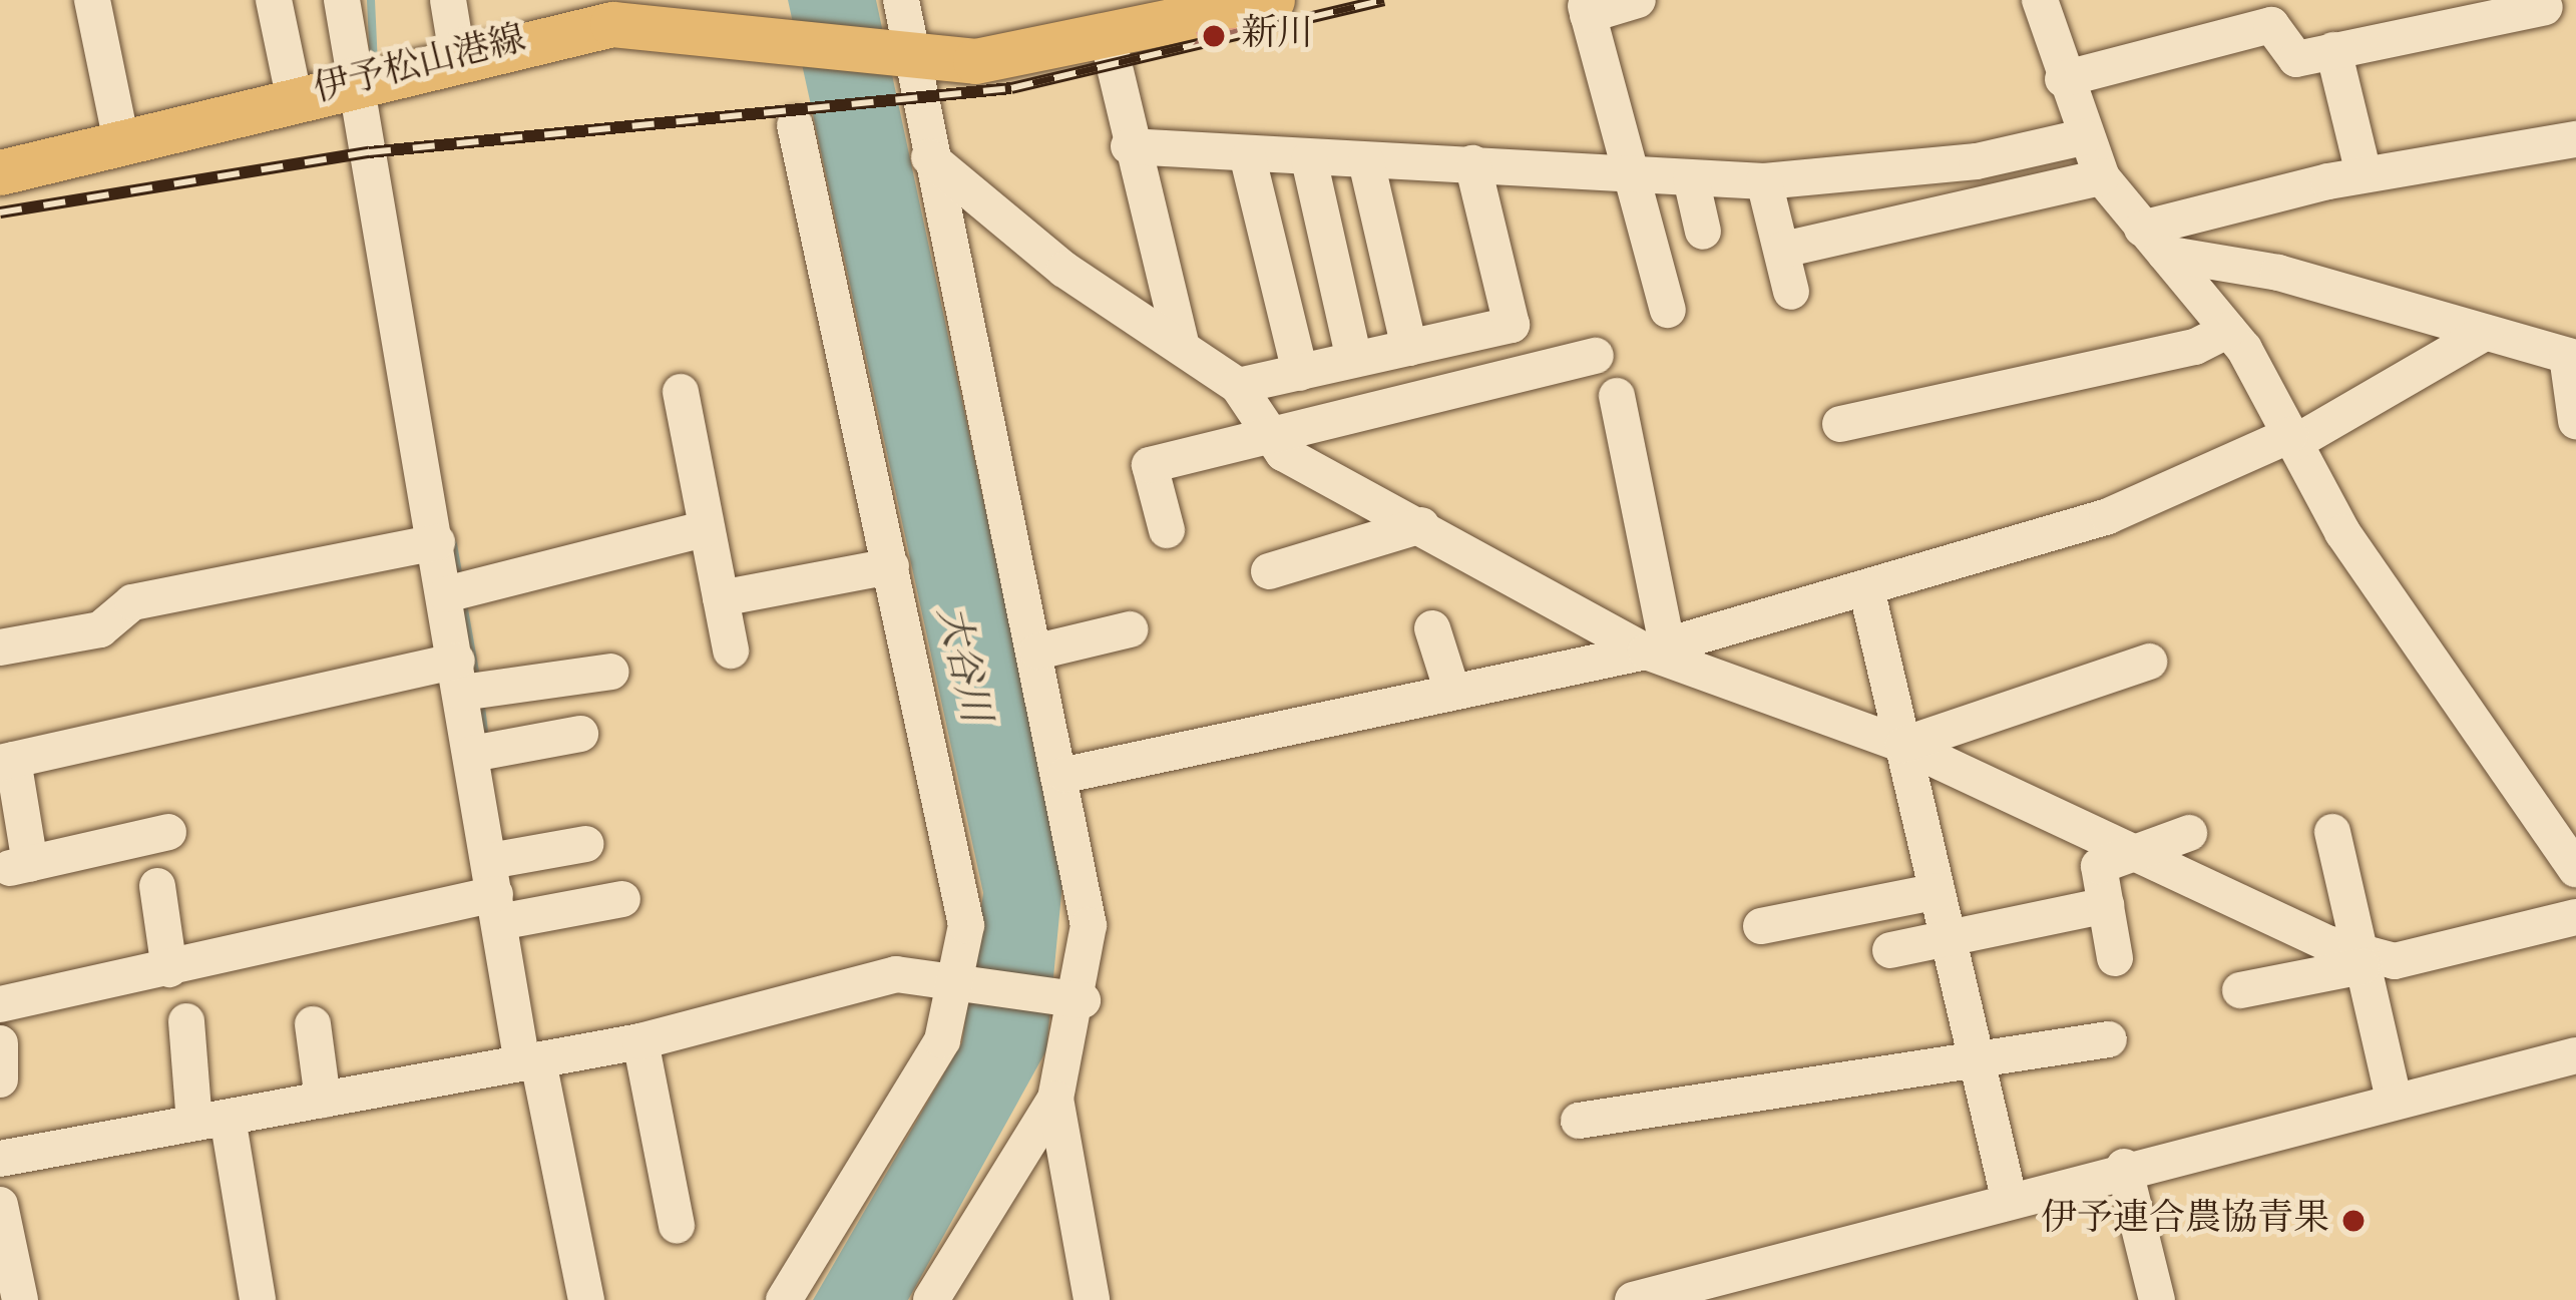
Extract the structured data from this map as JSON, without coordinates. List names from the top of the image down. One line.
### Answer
{"streets":{"main road":["伊予松山港線"]},"water":["大谷川"],"places":["新川","伊予連合農協青果"]}
